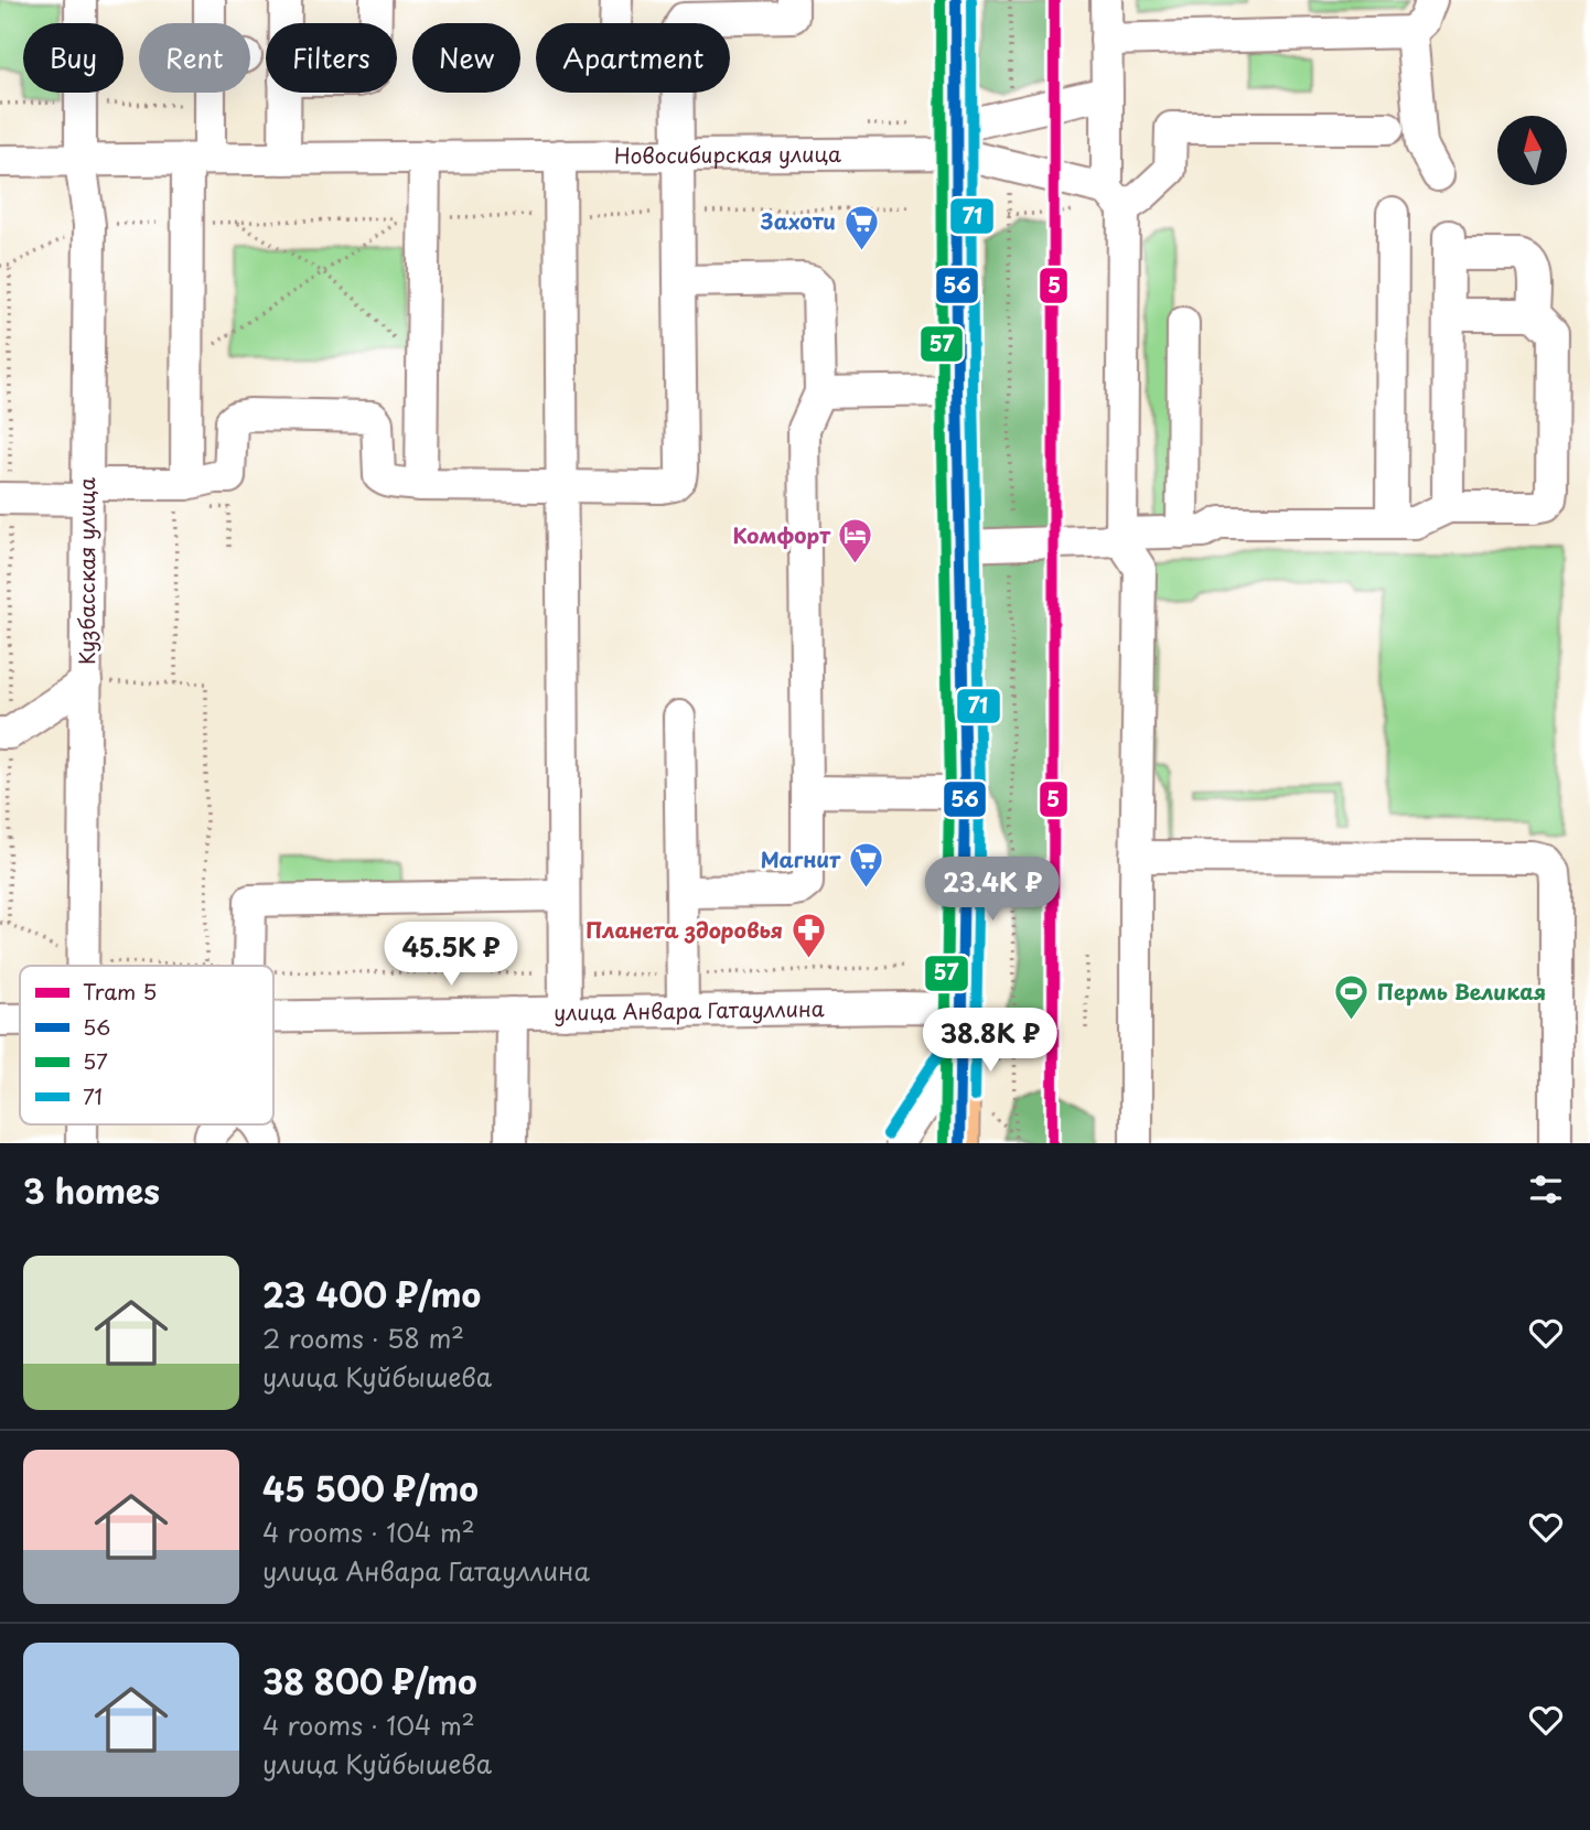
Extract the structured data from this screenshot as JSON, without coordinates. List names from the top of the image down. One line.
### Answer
{"streets":{"street":["Новосибирская улица","Кузбасская улица","улица Анвара Гатауллина"]},"crossings":[["Новосибирская улица","Кузбасская улица"]],"places":{"supermarket":["Захоти","Магнит"],"hotel":["Комфорт"],"pharmacy":["Планета здоровья"],"sports":["Пермь Великая"]},"lines":["tram line 5","transit line 56","transit line 57","transit line 71"],"legend":["Tram 5","56","57","71"],"north":"top","page":{"chip":["Buy","Rent","Filters","New","Apartment"],"price":["23.4K ₽","45.5K ₽","38.8K ₽"],"heading":"3 homes","list":[{"name":"23 400 ₽/mo","note":"2 rooms · 58 m² · улица Куйбышева"},{"name":"45 500 ₽/mo","note":"4 rooms · 104 m² · улица Анвара Гатауллина"},{"name":"38 800 ₽/mo","note":"4 rooms · 104 m² · улица Куйбышева"}]}}
